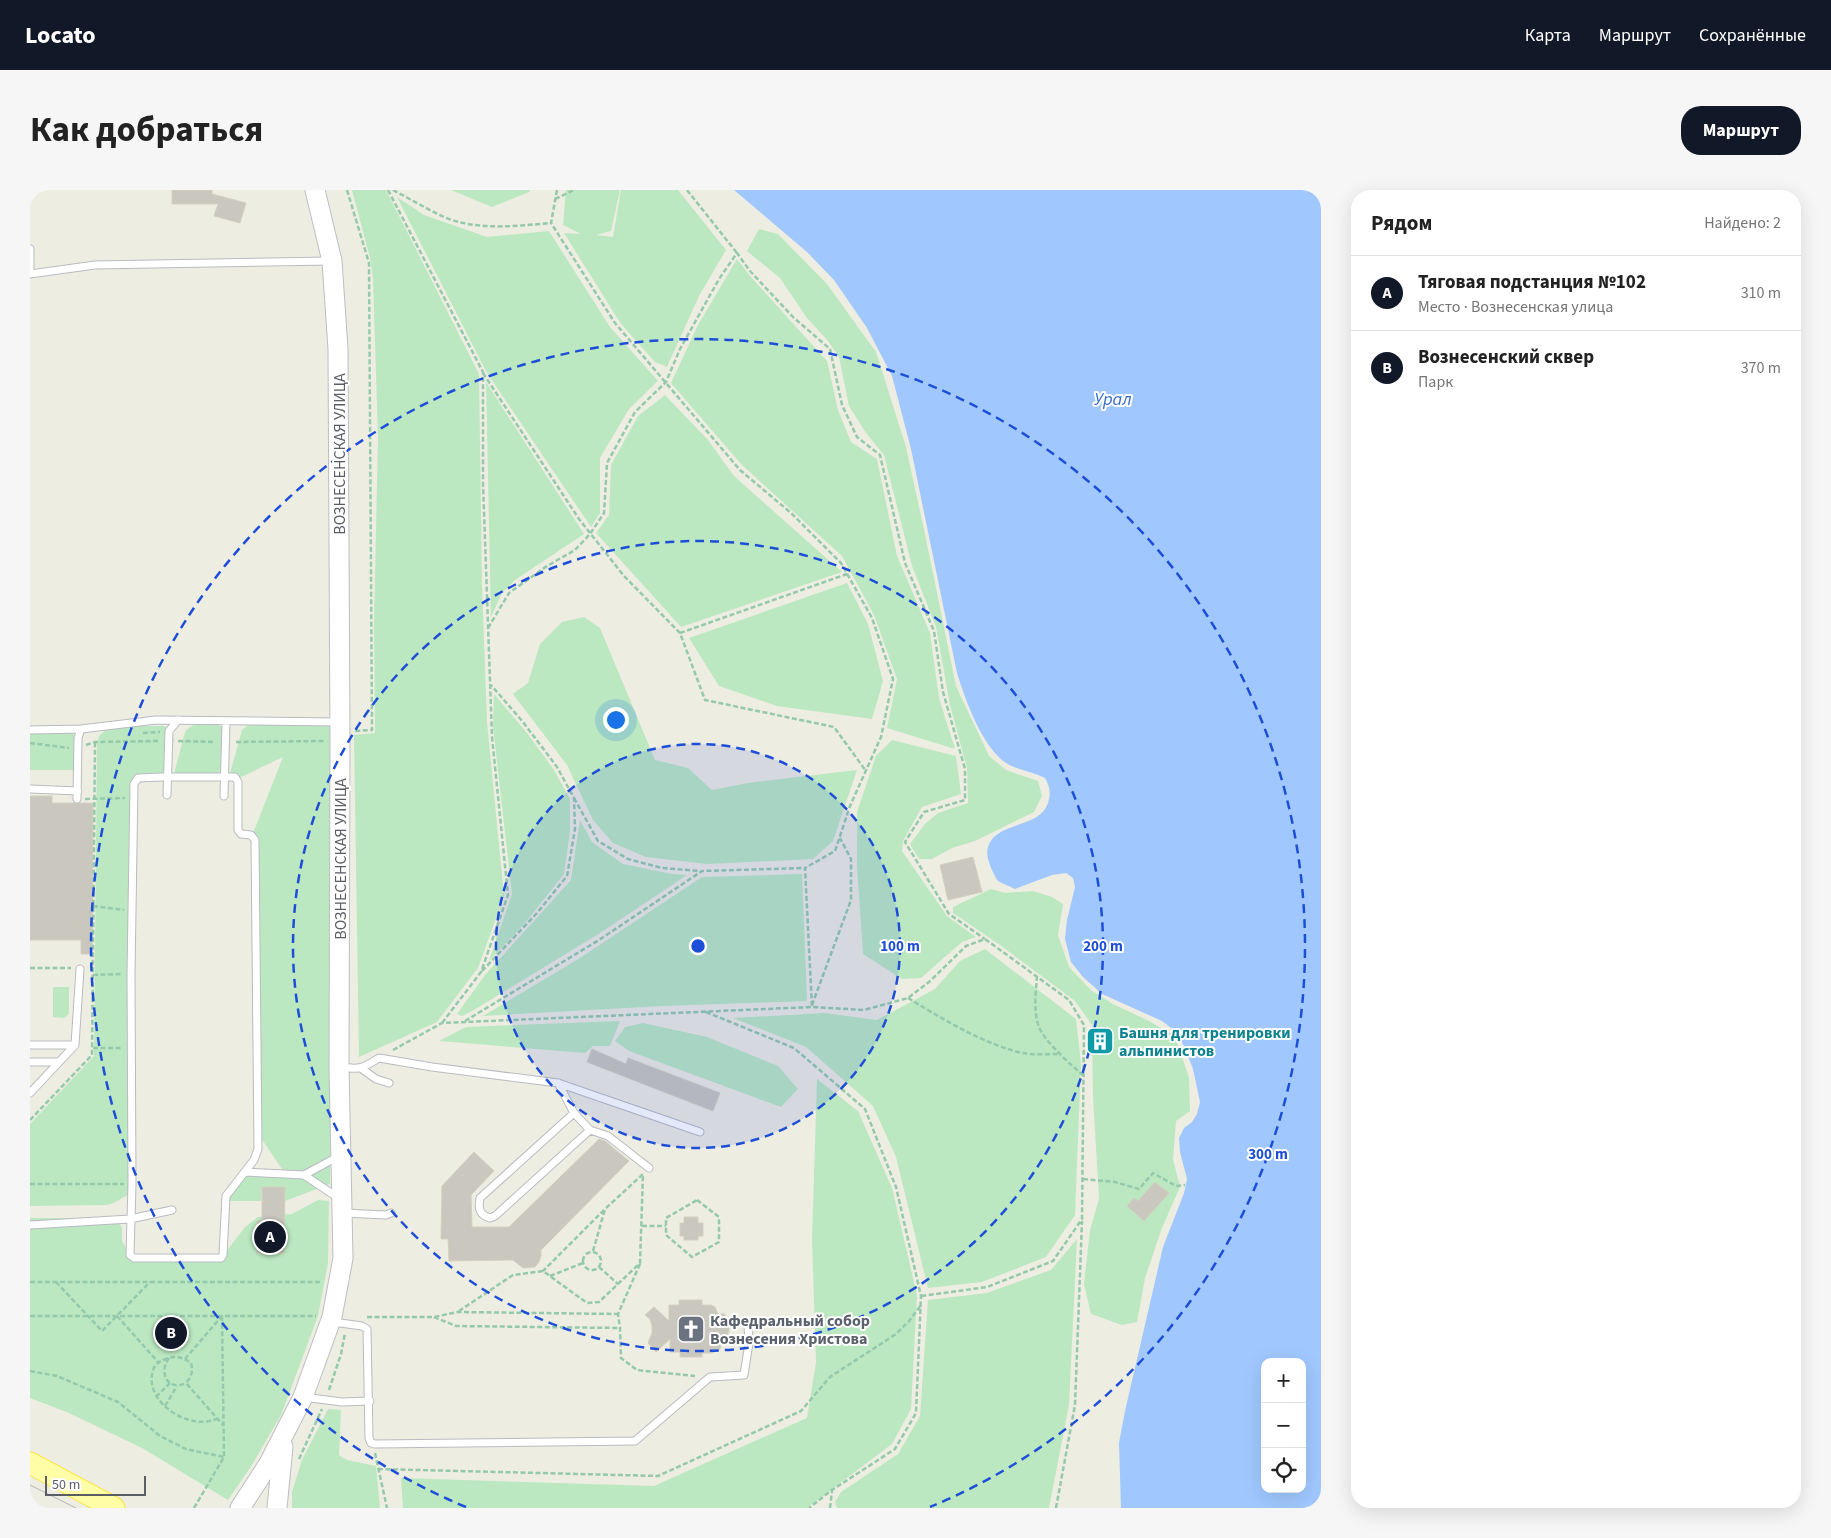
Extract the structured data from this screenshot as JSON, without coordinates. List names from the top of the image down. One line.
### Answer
{"streets":{"main road":["ВОЗНЕСЕНСКАЯ УЛИЦА"]},"water":["Урал"],"places":{"building":["Башня для тренировки альпинистов"],"church":["Кафедральный собор Вознесения Христова"]},"scale_bar":"50 m","page":{"header":"Locato","nav":["Карта","Маршрут","Сохранённые"],"title":"Как добраться","buttons":"Маршрут","heading":["Рядом","Найдено: 2"],"list":[{"mark":"A","name":"Тяговая подстанция №102","note":"Место · Вознесенская улица","value":"310 m"},{"mark":"B","name":"Вознесенский cквер","note":"Парк","value":"370 m"}],"pins":["A","B"],"map_buttons":["+","−"],"scale":"50 m"},"rings":["100 m","200 m","300 m"]}
